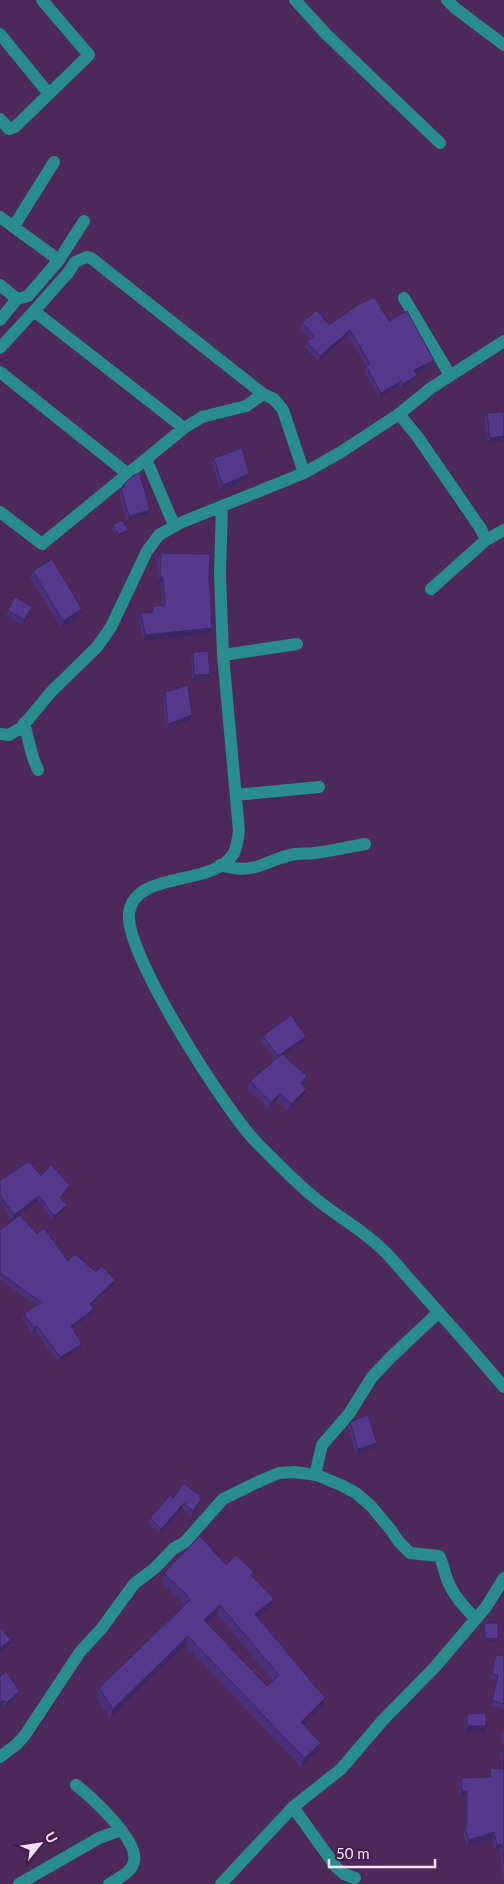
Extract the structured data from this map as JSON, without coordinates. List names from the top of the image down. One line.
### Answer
{"scale_bar":"50 m","north":"top right"}
